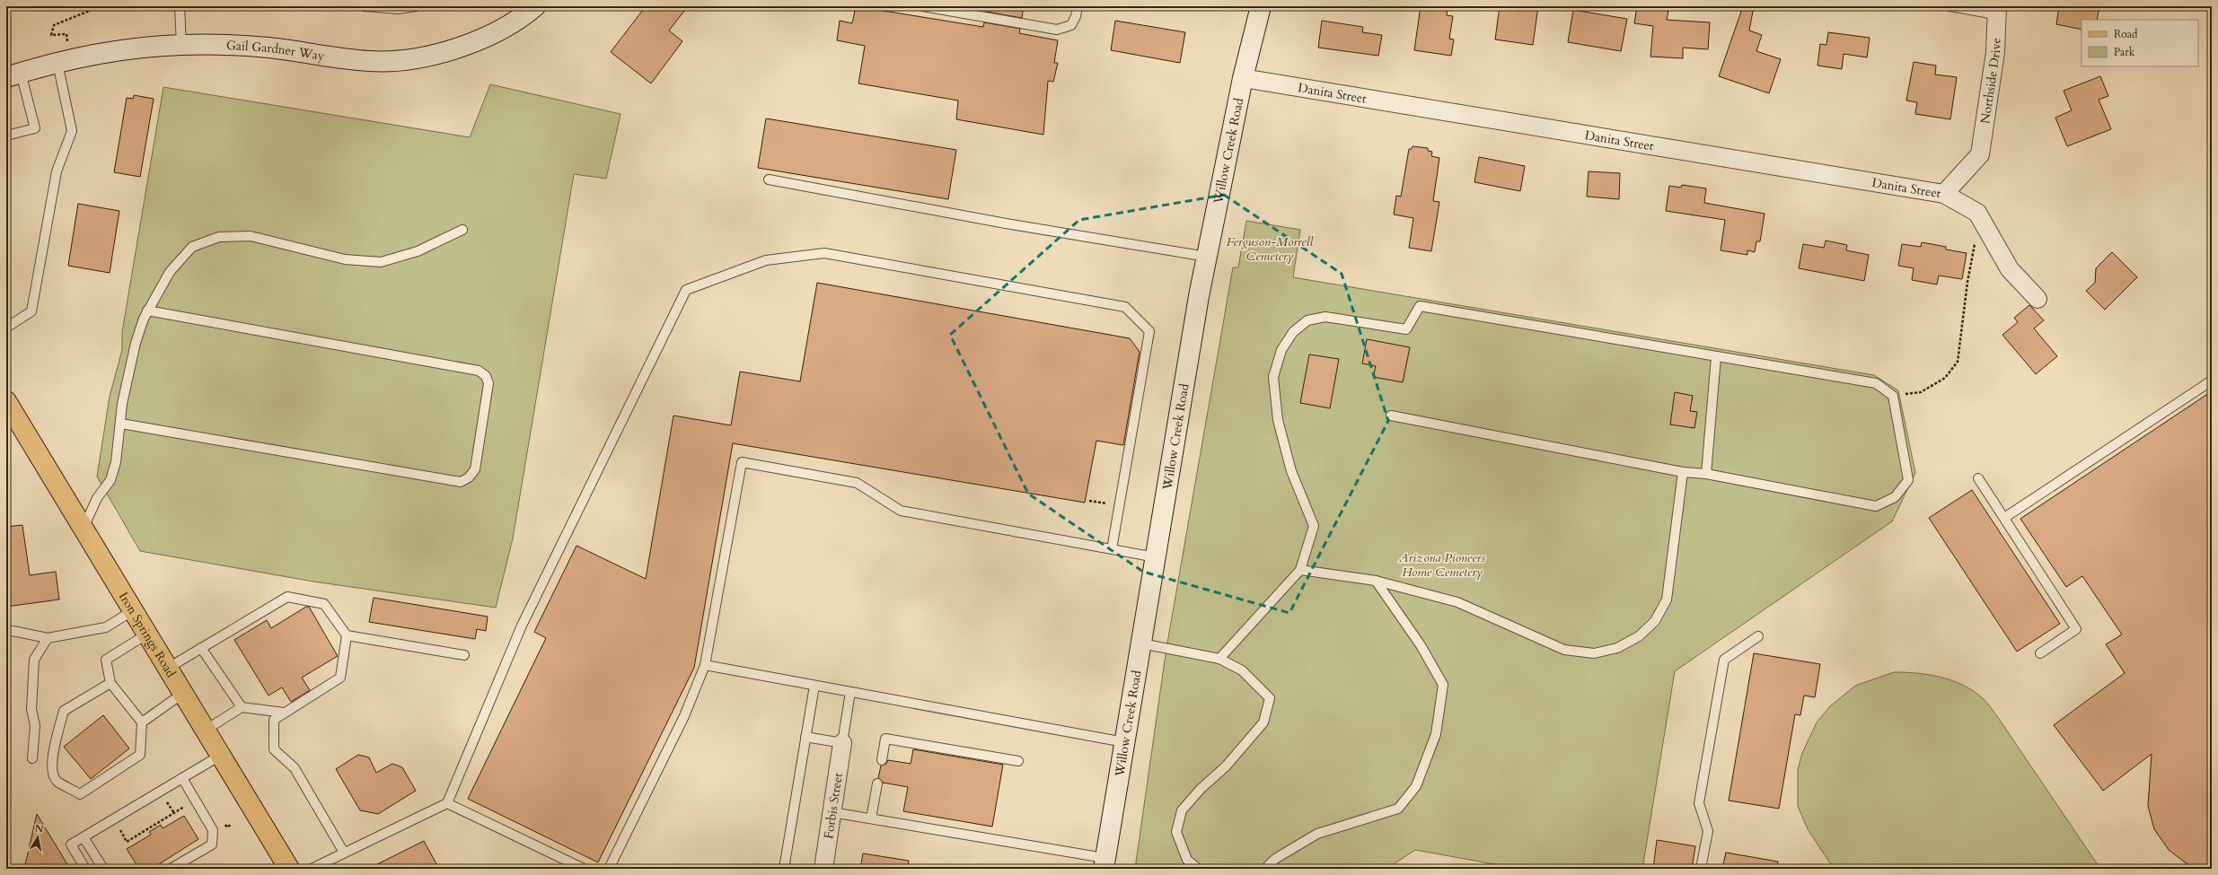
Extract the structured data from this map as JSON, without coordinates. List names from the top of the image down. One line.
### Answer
{"streets":{"main road":["Gail Gardner Way","Willow Creek Road","Iron Springs Road"],"street":["Northside Drive","Danita Street","Forbis Street"]},"crossings":[["Northside Drive","Danita Street"],["Danita Street","Willow Creek Road"]],"parks":["Ferguson-Morrell Cemetery","Arizona Pioneers Home Cemetery"],"legend":["Road","Park"],"north":"top"}
